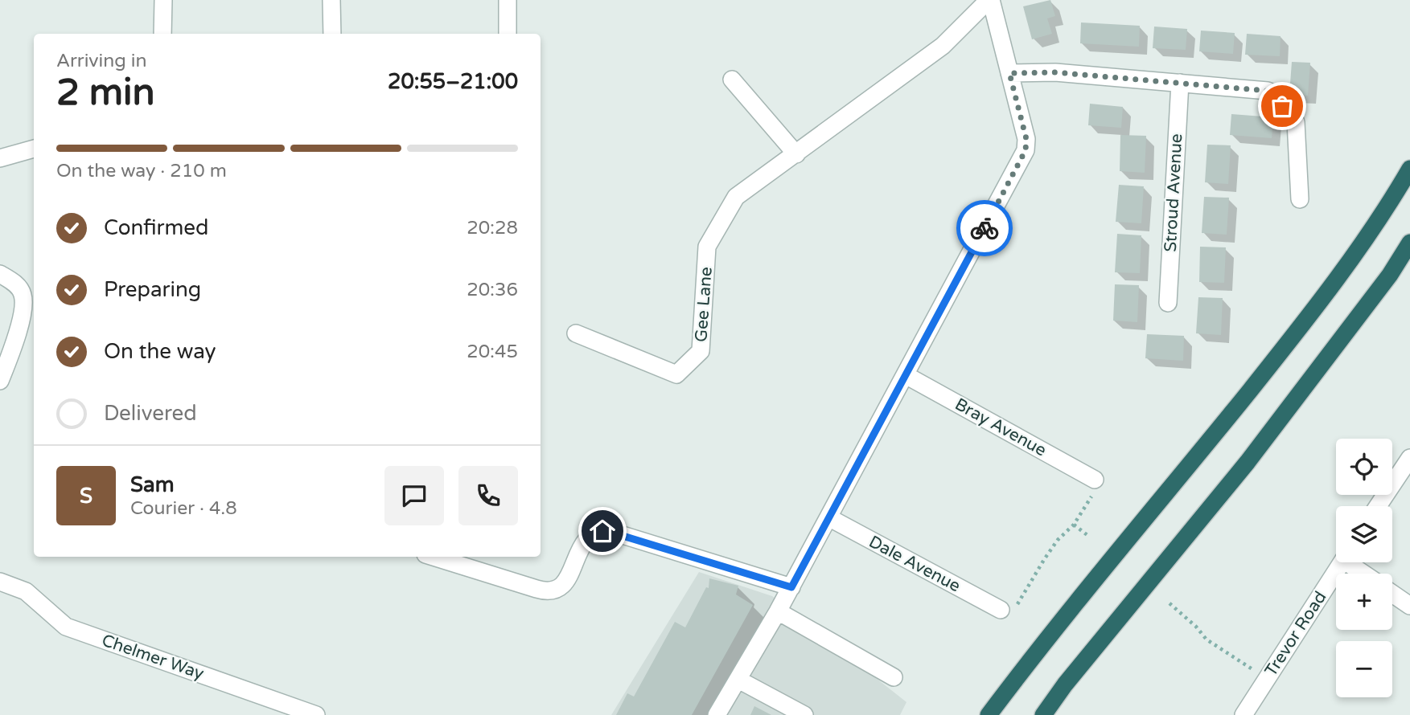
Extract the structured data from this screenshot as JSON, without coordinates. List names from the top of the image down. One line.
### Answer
{"streets":{"street":["Stroud Avenue","Gee Lane","Bray Avenue","Dale Avenue","Trevor Road","Chelmer Way"]},"page":{"heading":["2 min","Arriving in","20:55–21:00"],"panel":["Sam","Courier · 4.8"],"bar":"On the way · 210 m","list":[["Confirmed","20:28"],["Preparing","20:36"],["On the way","20:45"],"Delivered"],"map_buttons":["+","−"],"round":"S"}}
